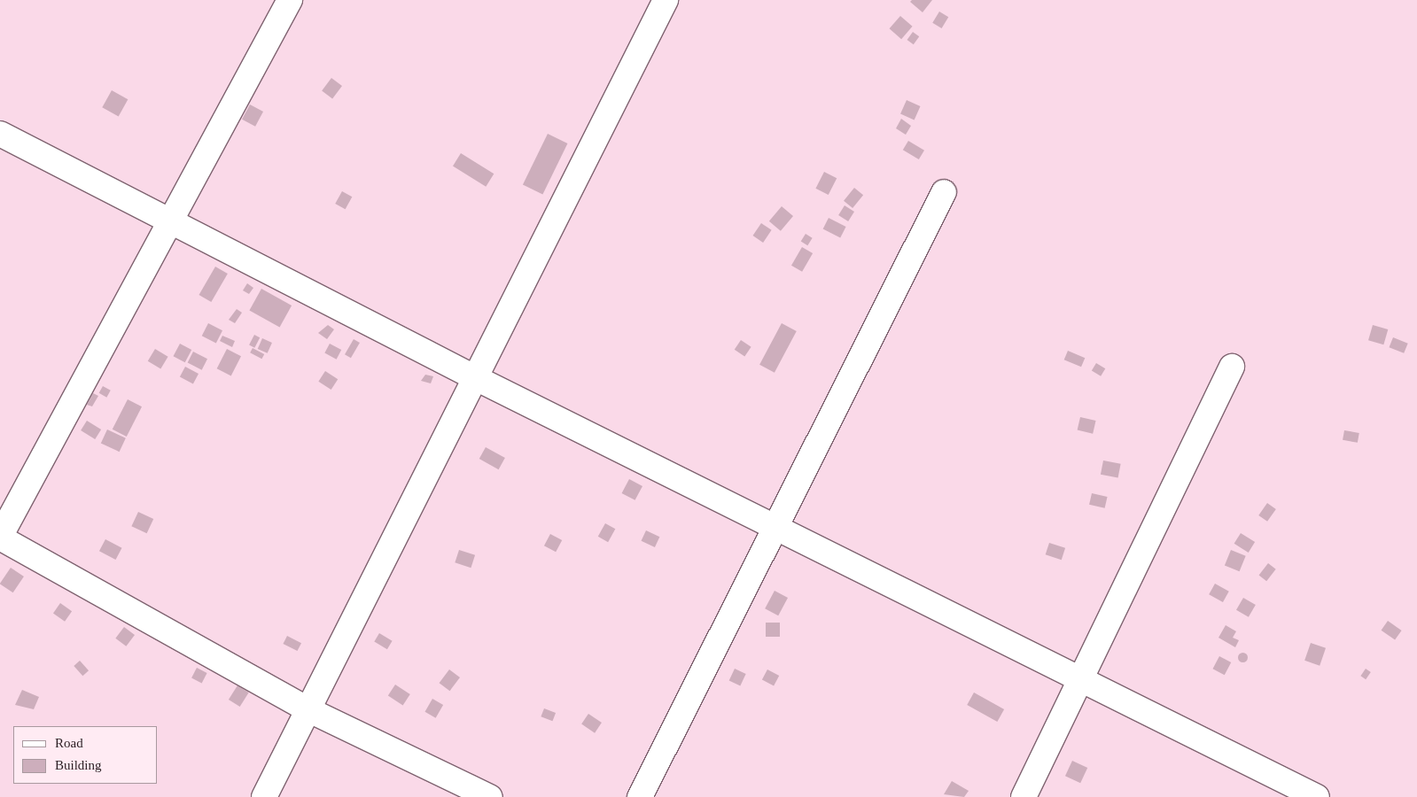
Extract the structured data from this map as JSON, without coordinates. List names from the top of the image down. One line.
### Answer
{"legend":["Road","Building"]}
